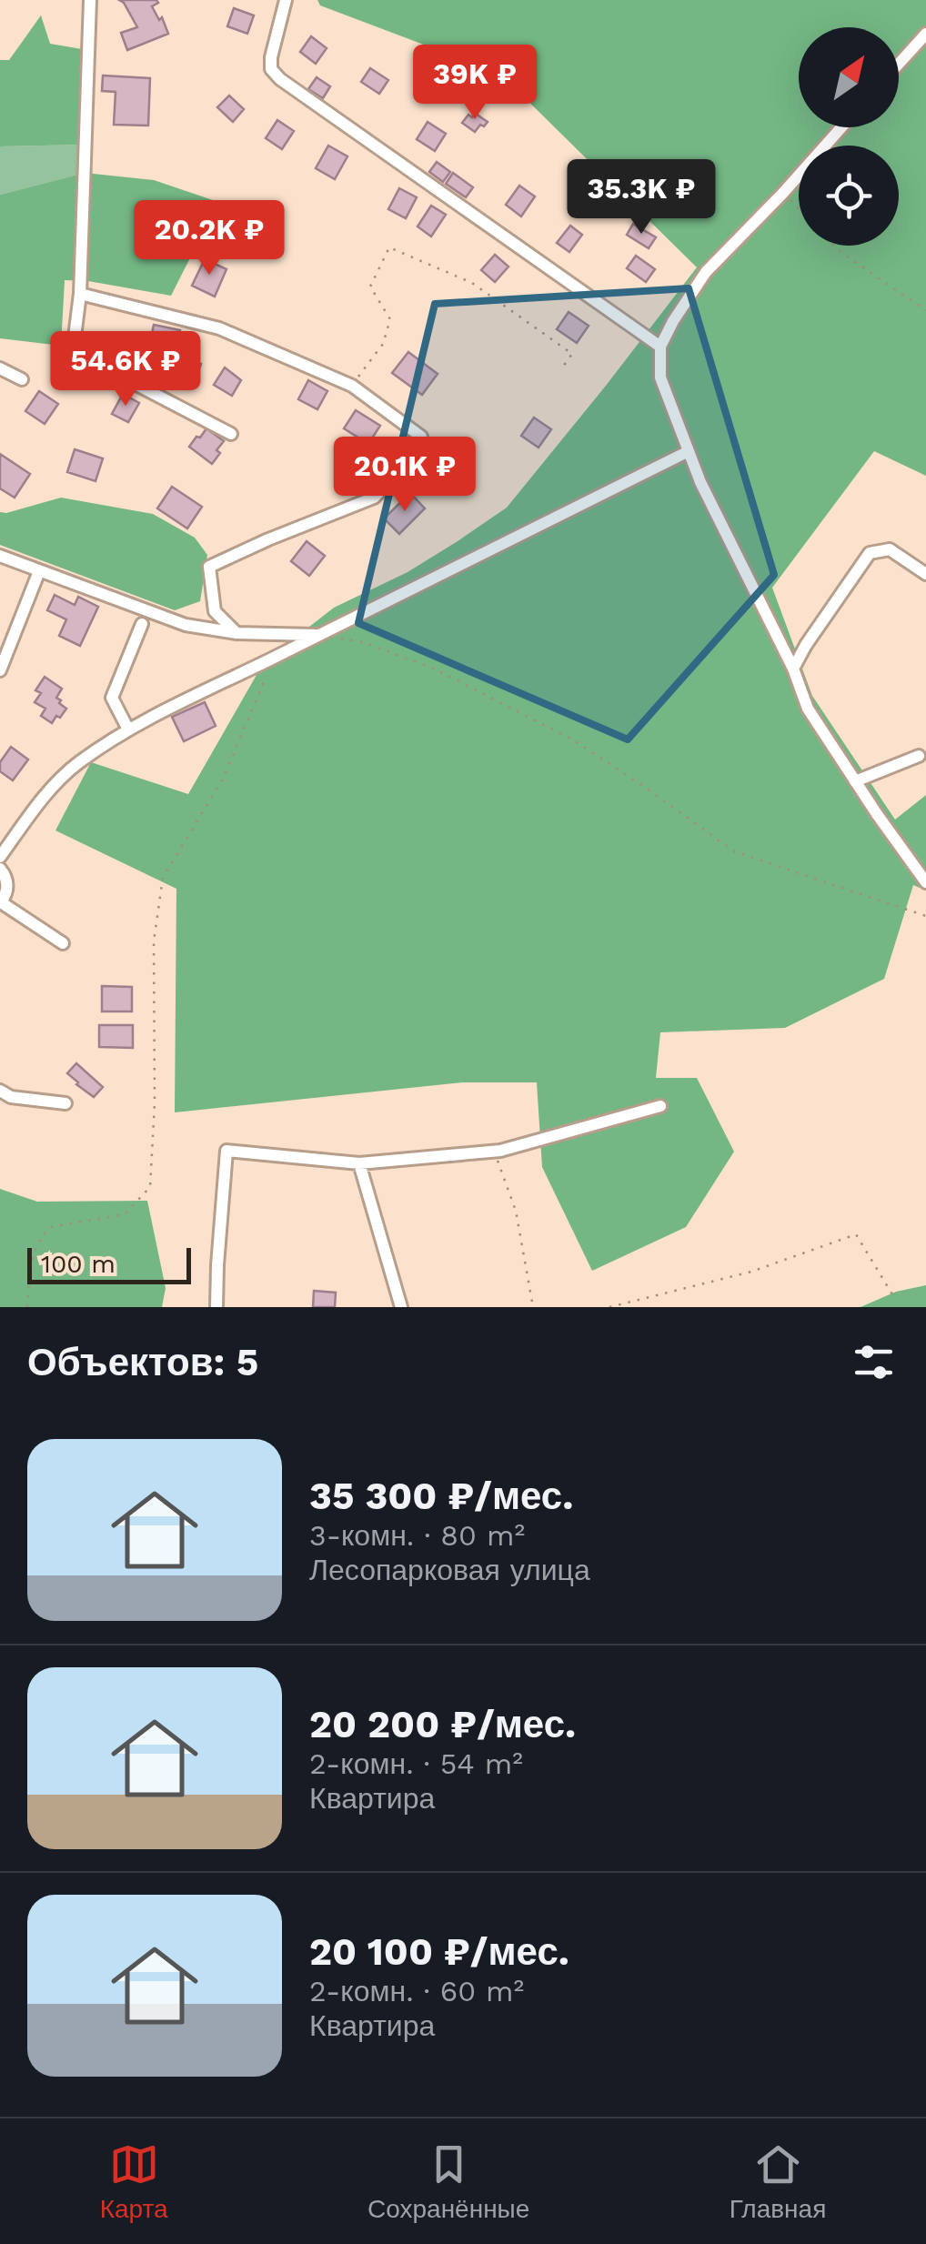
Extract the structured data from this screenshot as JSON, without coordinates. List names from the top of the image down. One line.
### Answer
{"scale_bar":"100 m","north":"top right","page":{"price":["39K ₽","35.3K ₽","20.2K ₽","54.6K ₽","20.1K ₽"],"scale":"100 m","heading":"Объектов: 5","list":[{"name":"35 300 ₽/мес.","note":"3-комн. · 80 m² · Лесопарковая улица"},{"name":"20 200 ₽/мес.","note":"2-комн. · 54 m² · Квартира"},{"name":"20 100 ₽/мес.","note":"2-комн. · 60 m² · Квартира"}],"tabs":["Карта","Сохранённые","Главная"]}}
